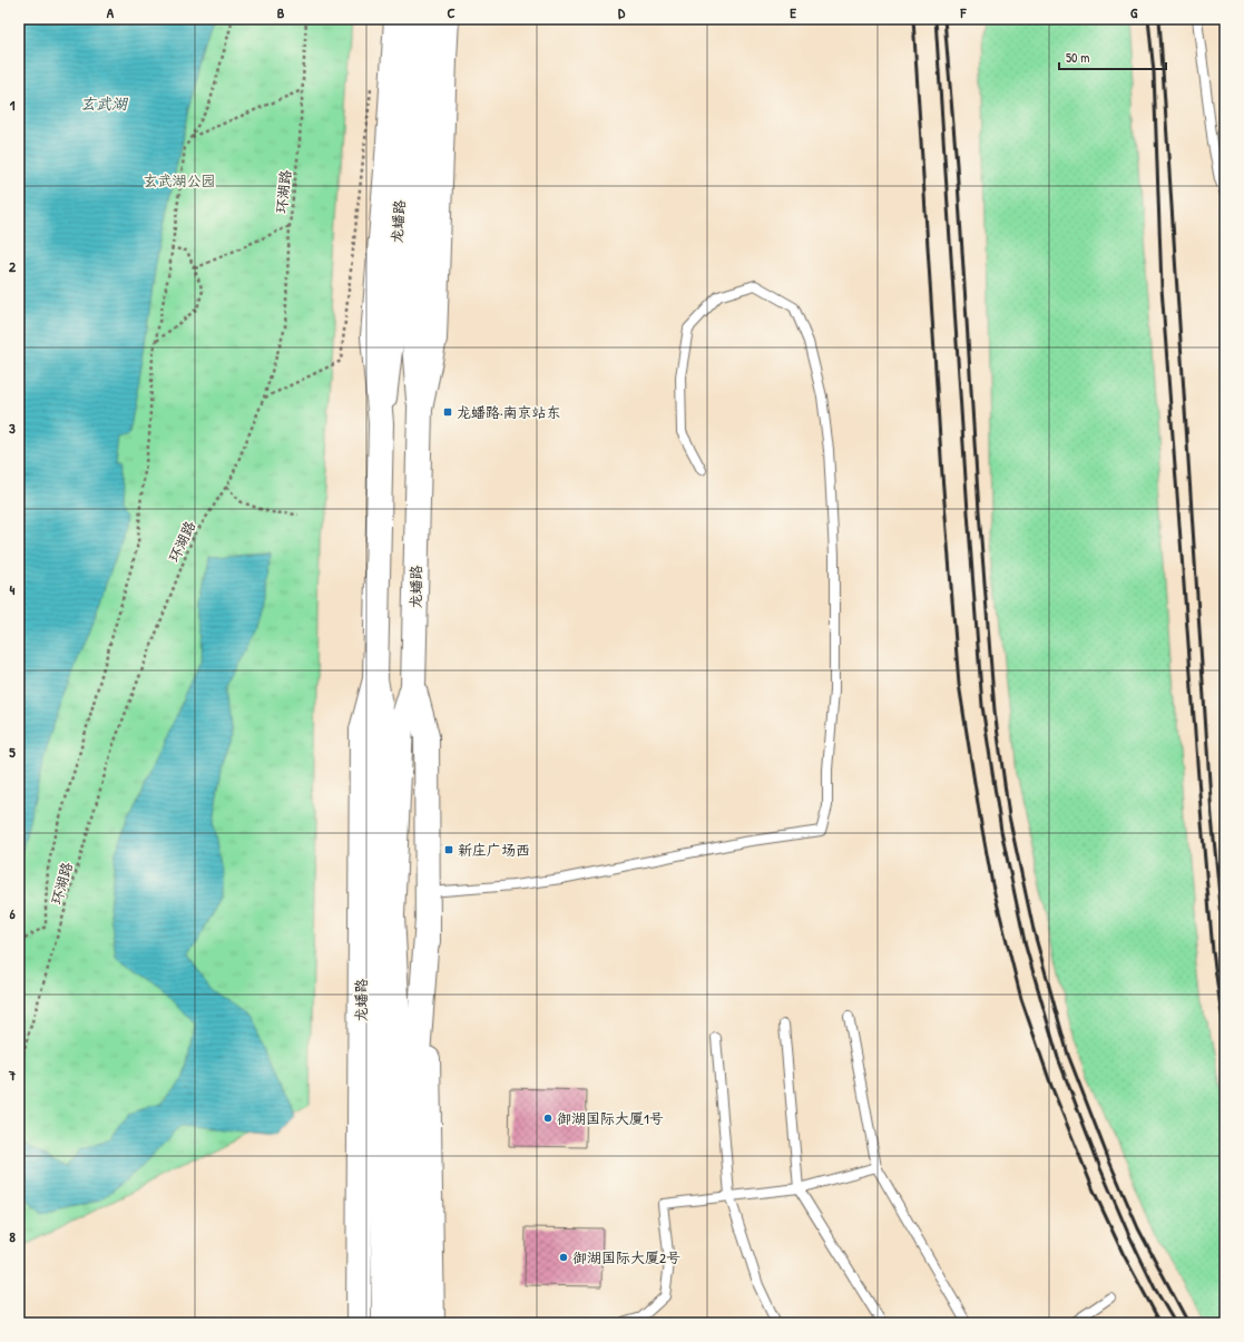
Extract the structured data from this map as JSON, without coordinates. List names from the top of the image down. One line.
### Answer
{"streets":{"main road":["龙蟠路"],"path":["环湖路"]},"water":["玄武湖"],"parks":["玄武湖公园"],"places":{"transit":["龙蟠路·南京站东","新庄广场西"],"other":["御湖国际大厦1号","御湖国际大厦2号"]},"scale_bar":"50 m","grid":{"columns":["A","B","C","D","E","F","G"],"rows":["1","2","3","4","5","6","7","8"]}}
